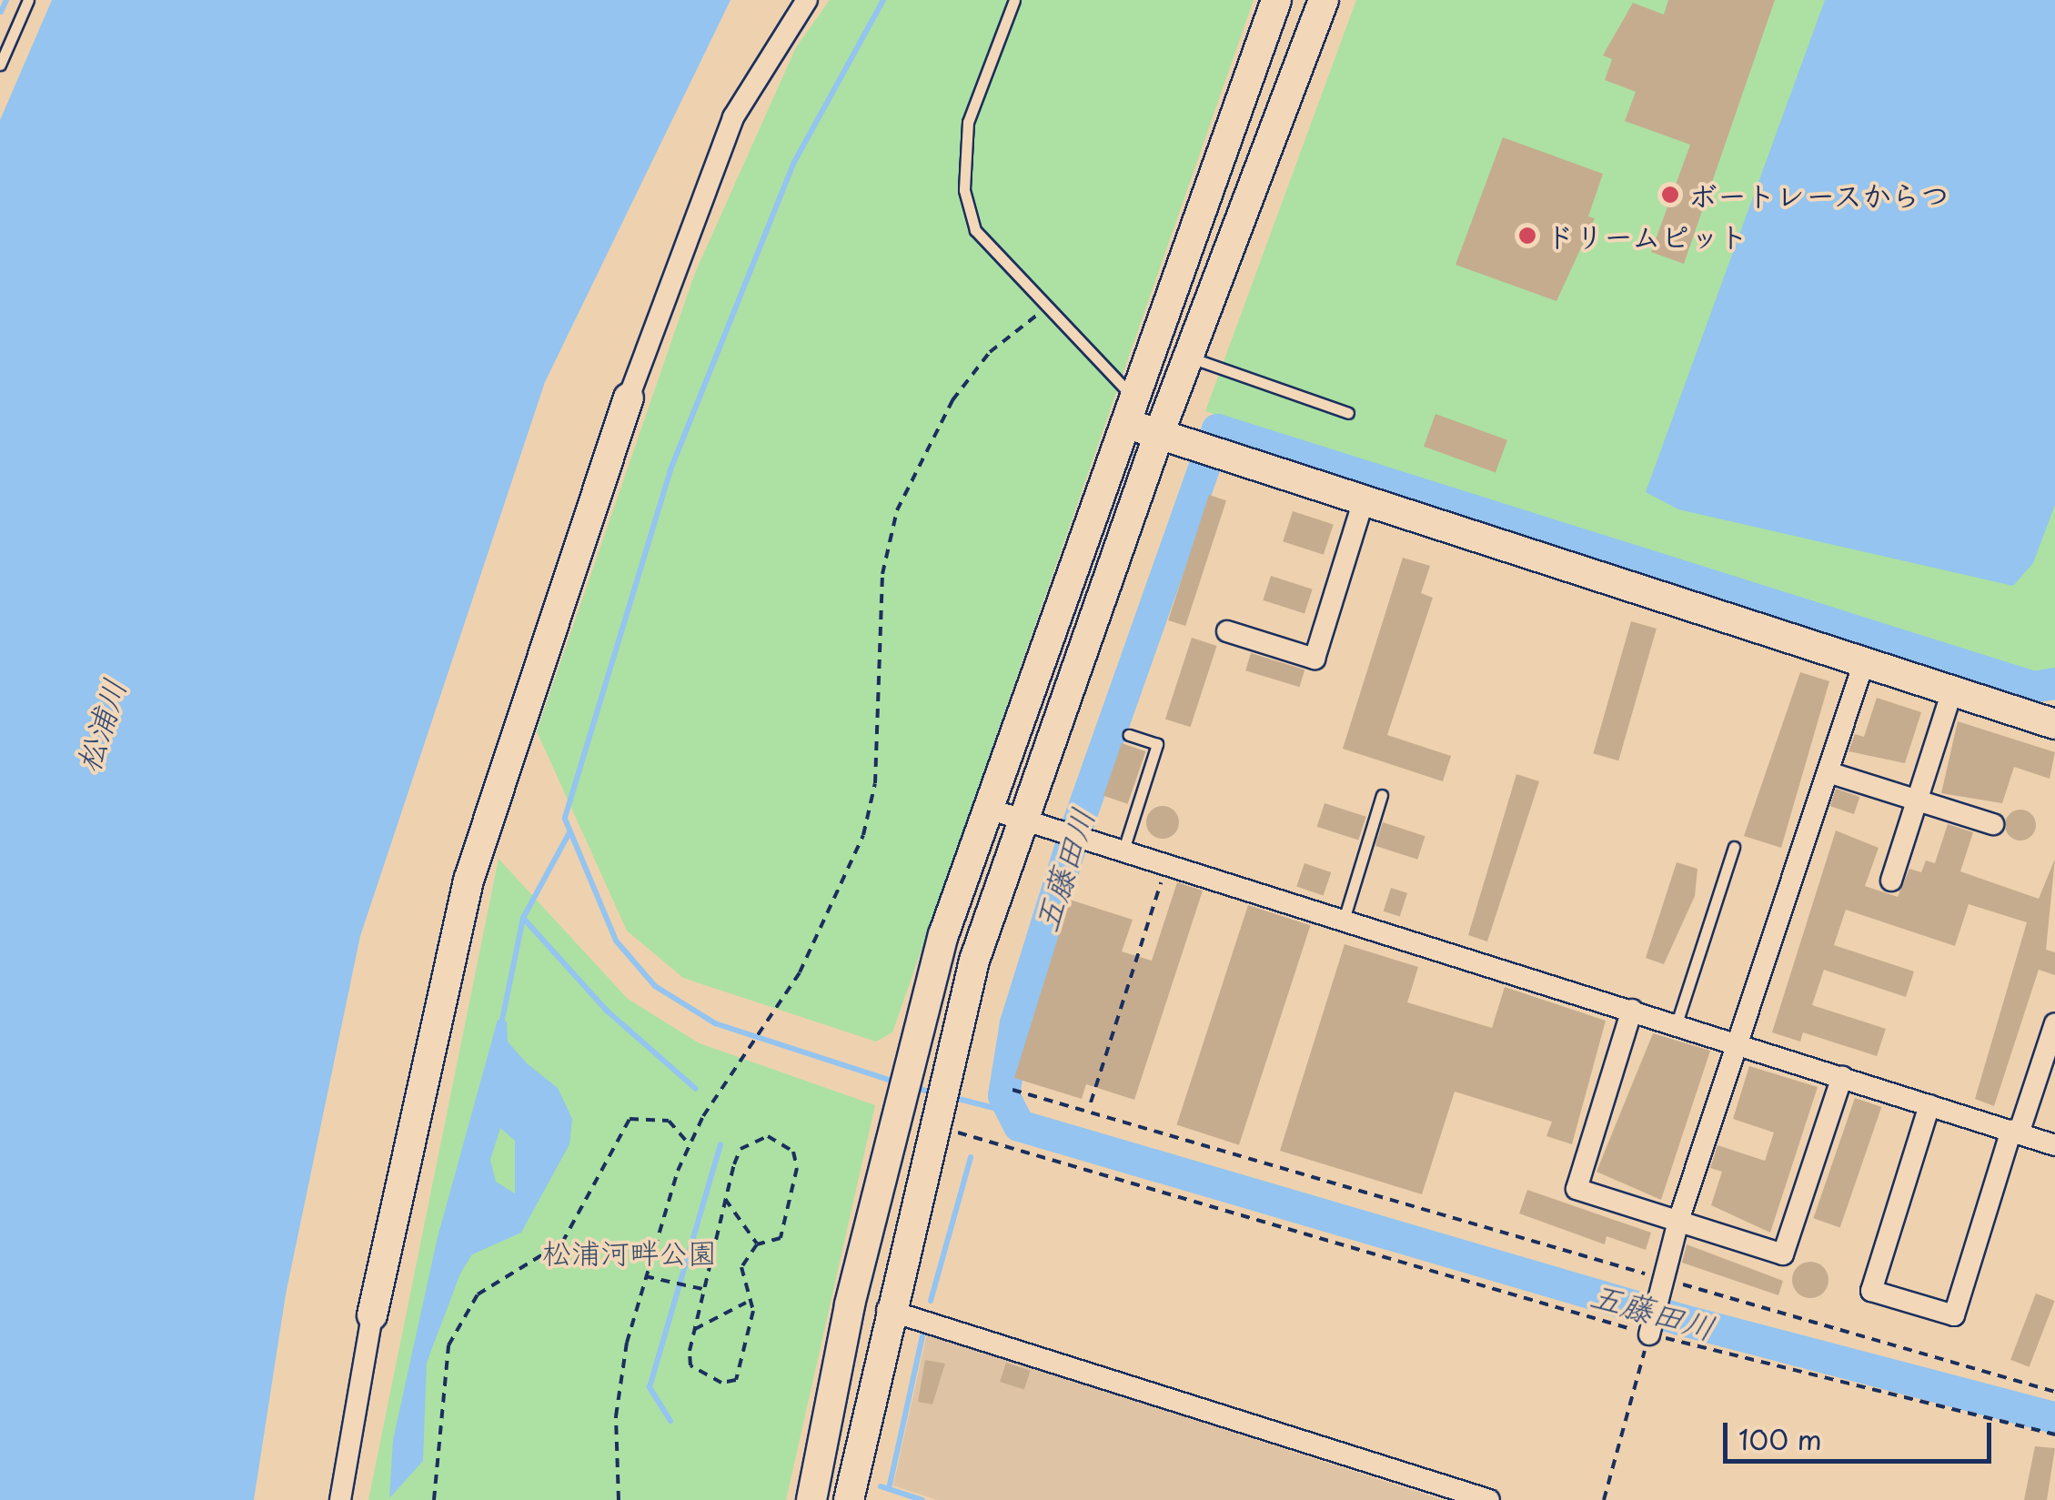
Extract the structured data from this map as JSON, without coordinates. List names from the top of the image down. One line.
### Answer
{"water":["松浦川","五藤田川"],"parks":["松浦河畔公園"],"places":["ボートレースからつ","ドリームピット"],"scale_bar":"100 m"}
